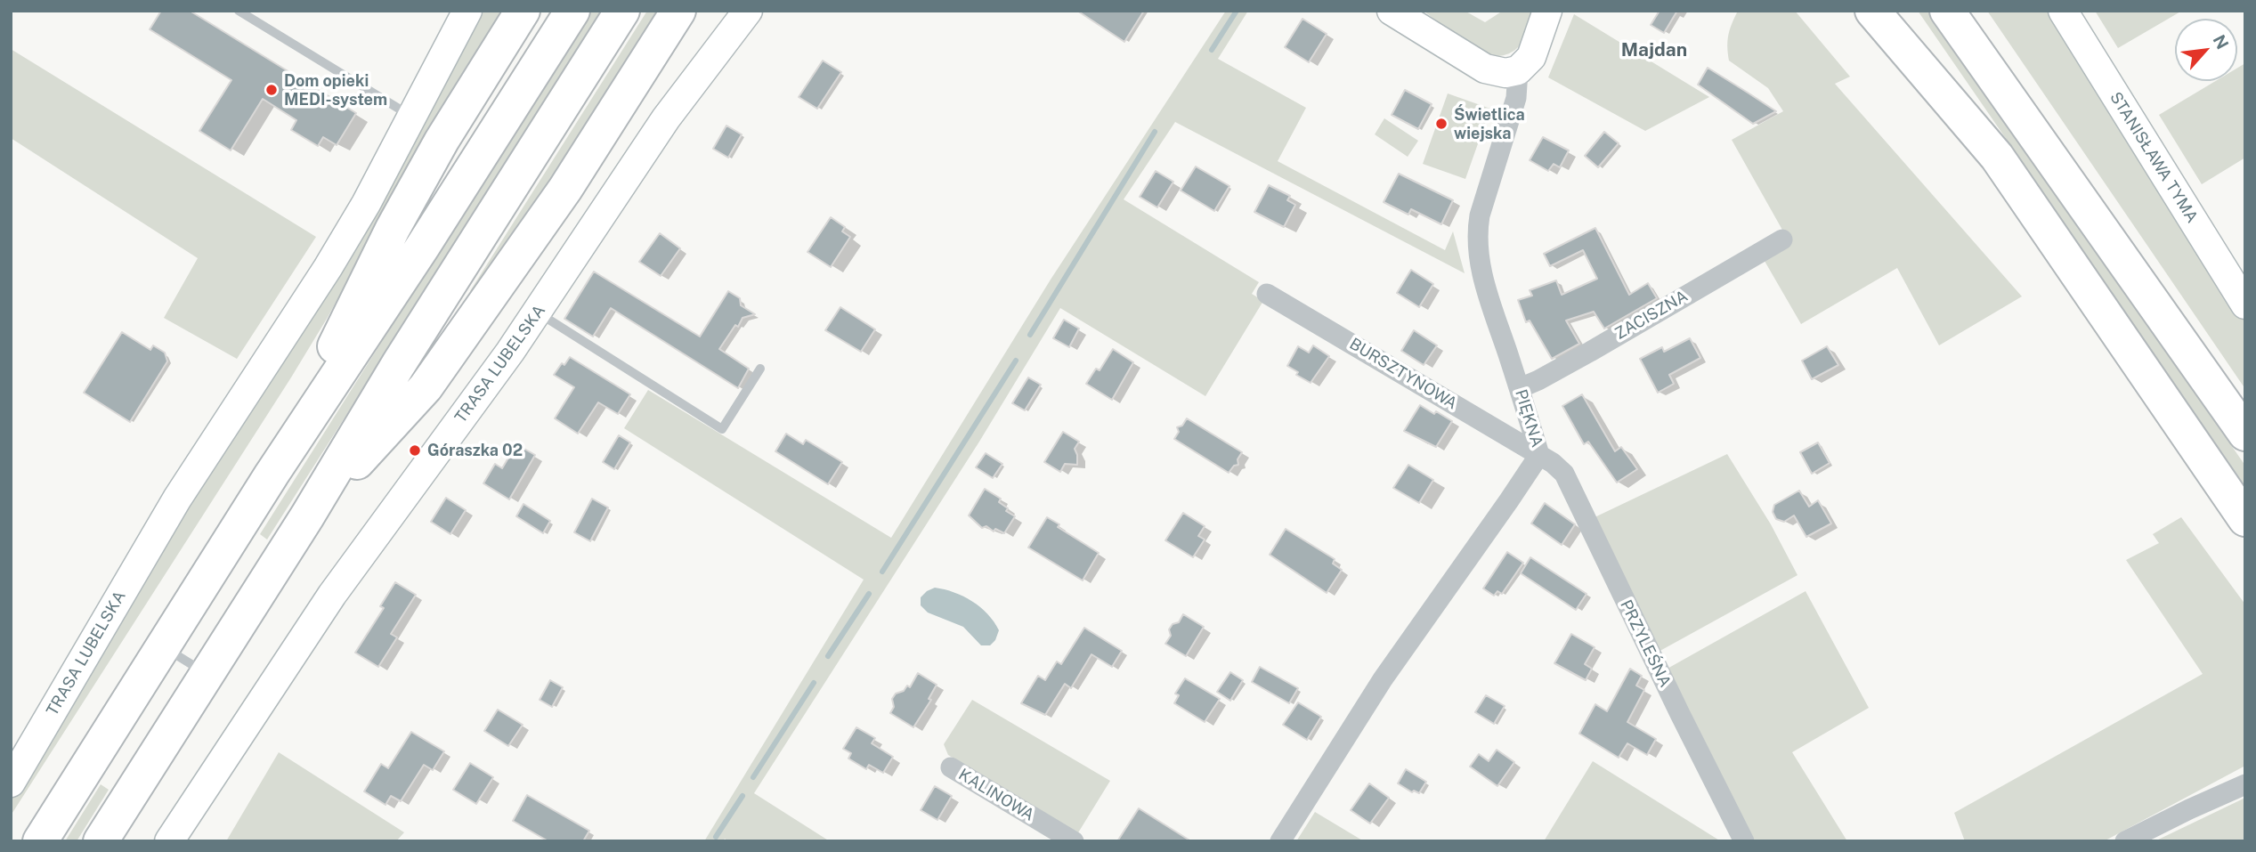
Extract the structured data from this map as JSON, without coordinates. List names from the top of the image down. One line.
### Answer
{"streets":{"street":["STANISŁAWA TYMA","ZACISZNA","TRASA LUBELSKA","BURSZTYNOWA","PIĘKNA","PRZYLEŚNA","KALINOWA"]},"crossings":[["ZACISZNA","PIĘKNA"],["BURSZTYNOWA","PIĘKNA"],["BURSZTYNOWA","PRZYLEŚNA"],["PIĘKNA","PRZYLEŚNA"]],"districts":["Majdan"],"places":["Dom opieki MEDI-system","Świetlica wiejska","Góraszka 02"],"north":"top right"}
